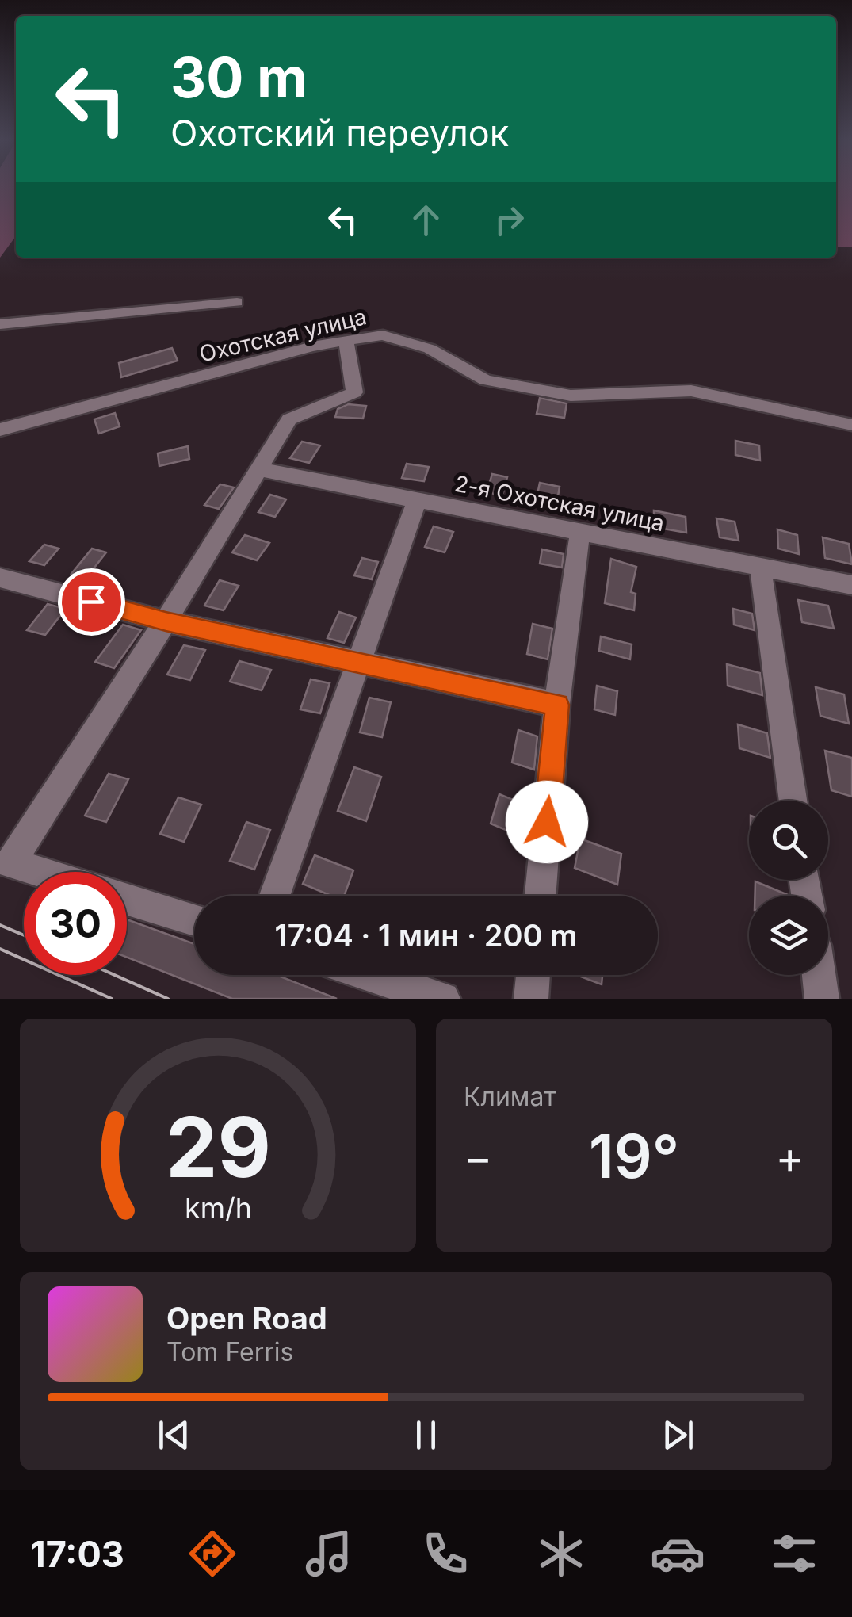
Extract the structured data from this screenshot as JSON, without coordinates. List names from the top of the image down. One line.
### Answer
{"streets":{"street":["Охотская улица","2-я Охотская улица"]},"page":{"turn":["30 m","Охотский переулок"],"limit":"30","trip":"17:04 · 1 мин · 200 m","tile":"Климат","heat":["−","19°","+"],"song":["Open Road","Tom Ferris"],"tabs":"17:03","gauge":["29","km/h"]}}
